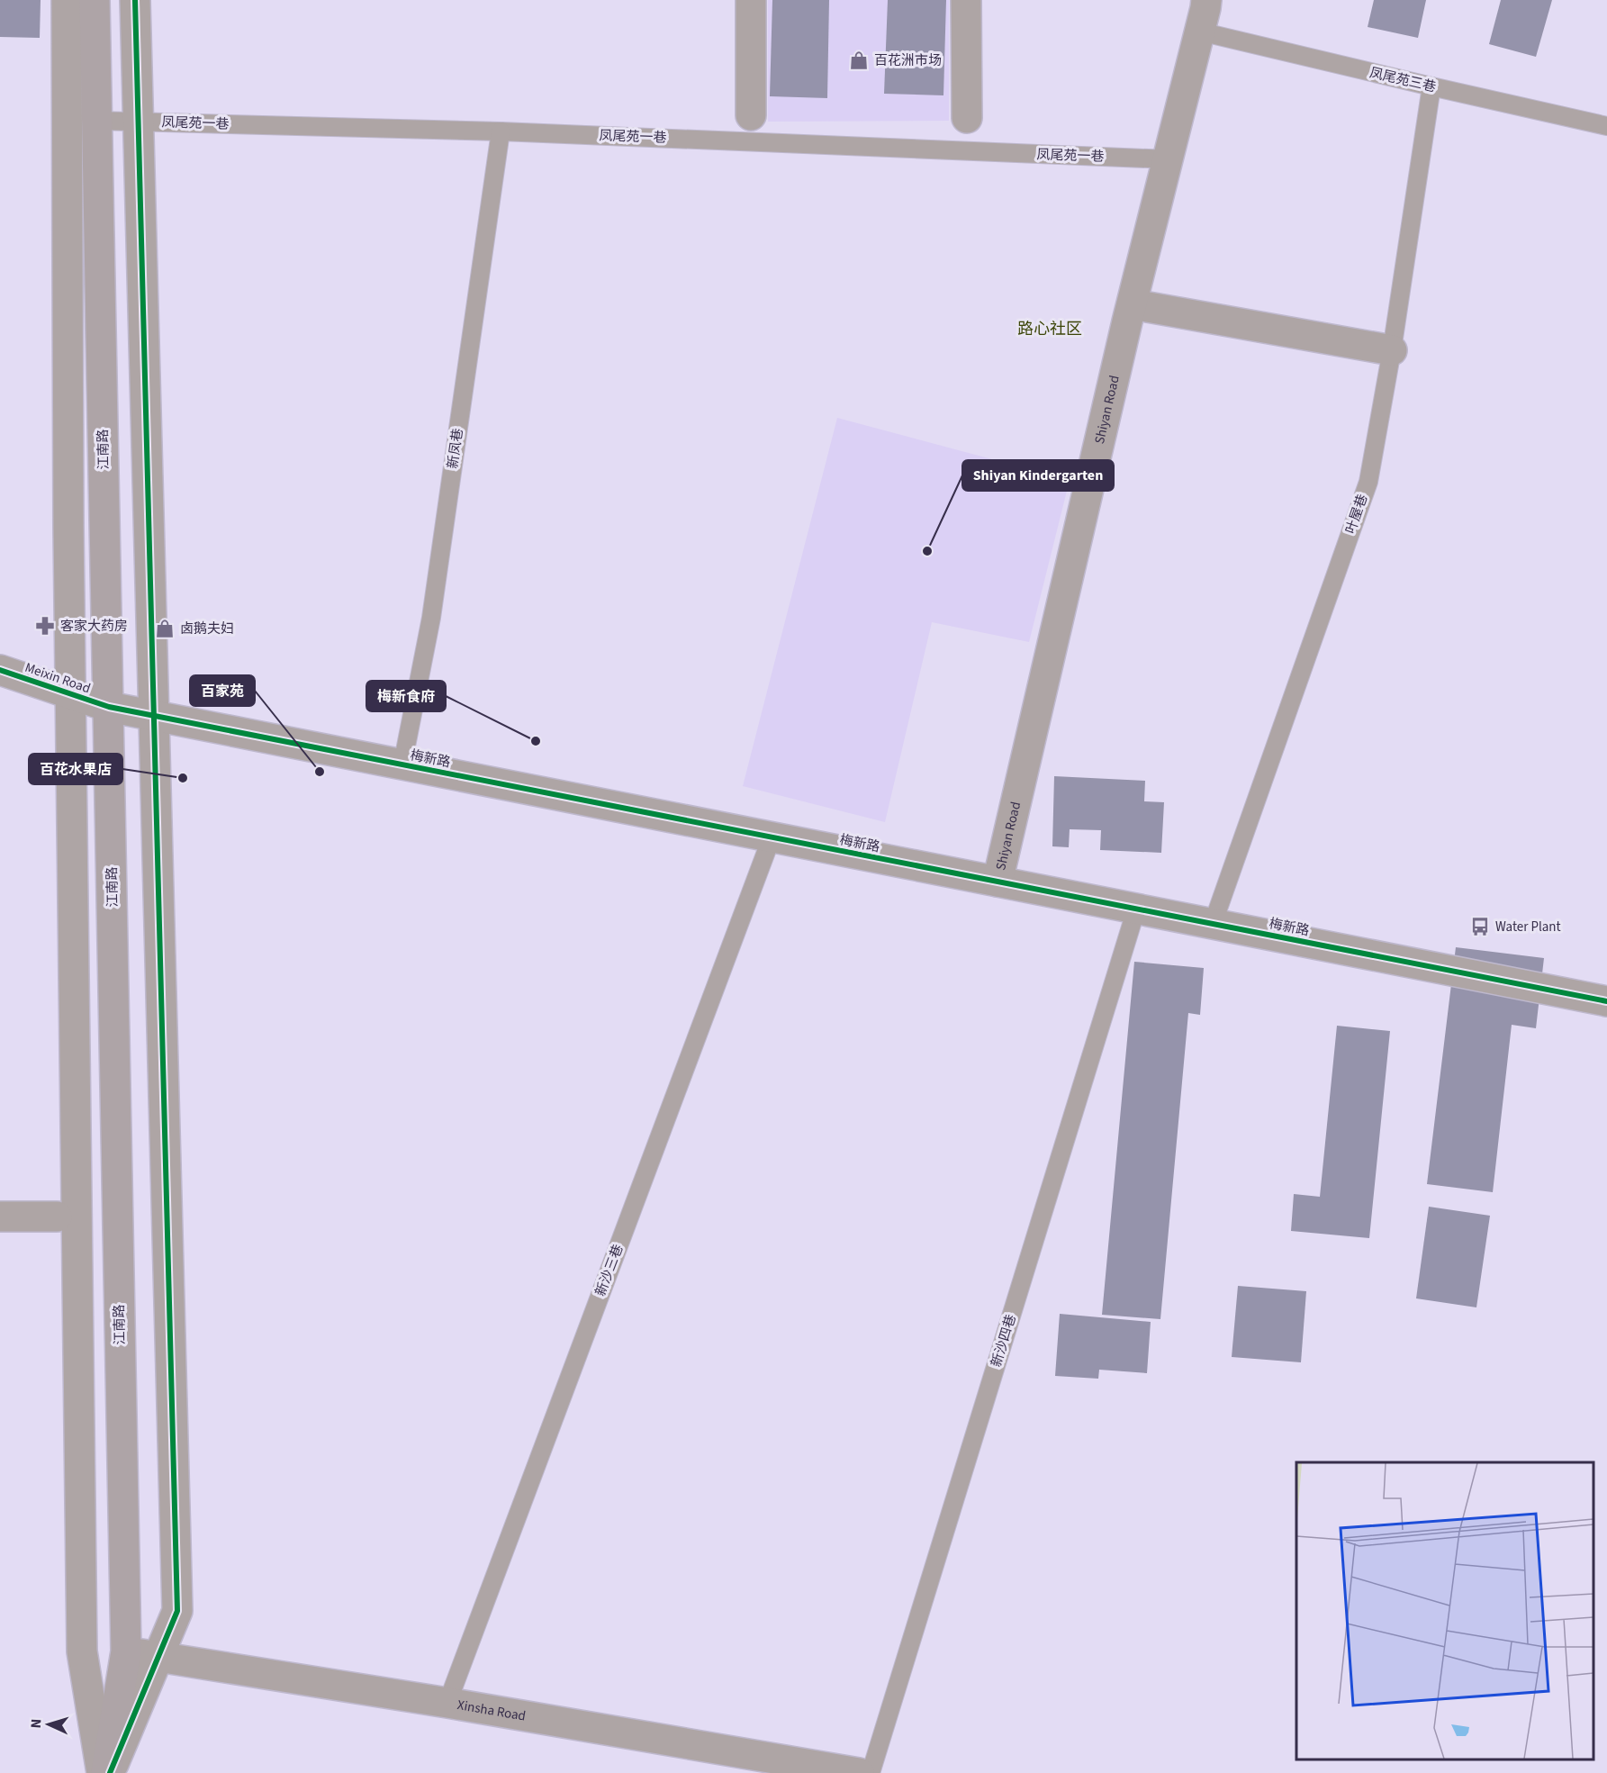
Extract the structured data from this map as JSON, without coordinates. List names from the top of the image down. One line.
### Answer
{"streets":{"main road":["江南路"],"street":["Shiyan Road","Meixin Road","梅新路","Xinsha Road"],"lane":["凤尾苑三巷","凤尾苑一巷","新凤巷","叶屋巷","新沙三巷","新沙四巷"]},"crossings":[["凤尾苑三巷","Shiyan Road"],["凤尾苑三巷","叶屋巷"],["凤尾苑一巷","Shiyan Road"],["凤尾苑一巷","新凤巷"],["凤尾苑一巷","江南路"],["Shiyan Road","梅新路"],["新凤巷","梅新路"],["江南路","Meixin Road"],["江南路","梅新路"],["江南路","Xinsha Road"],["叶屋巷","梅新路"],["Meixin Road","梅新路"],["梅新路","新沙三巷"],["梅新路","新沙四巷"],["新沙三巷","Xinsha Road"]],"districts":["路心社区"],"places":{"shop":["百花洲市场","卤鹅夫妇"],"other":["Shiyan Kindergarten","梅新食府","百家苑","百花水果店"],"pharmacy":["客家大药房"],"bus stop":["Water Plant"]},"north":"left"}
